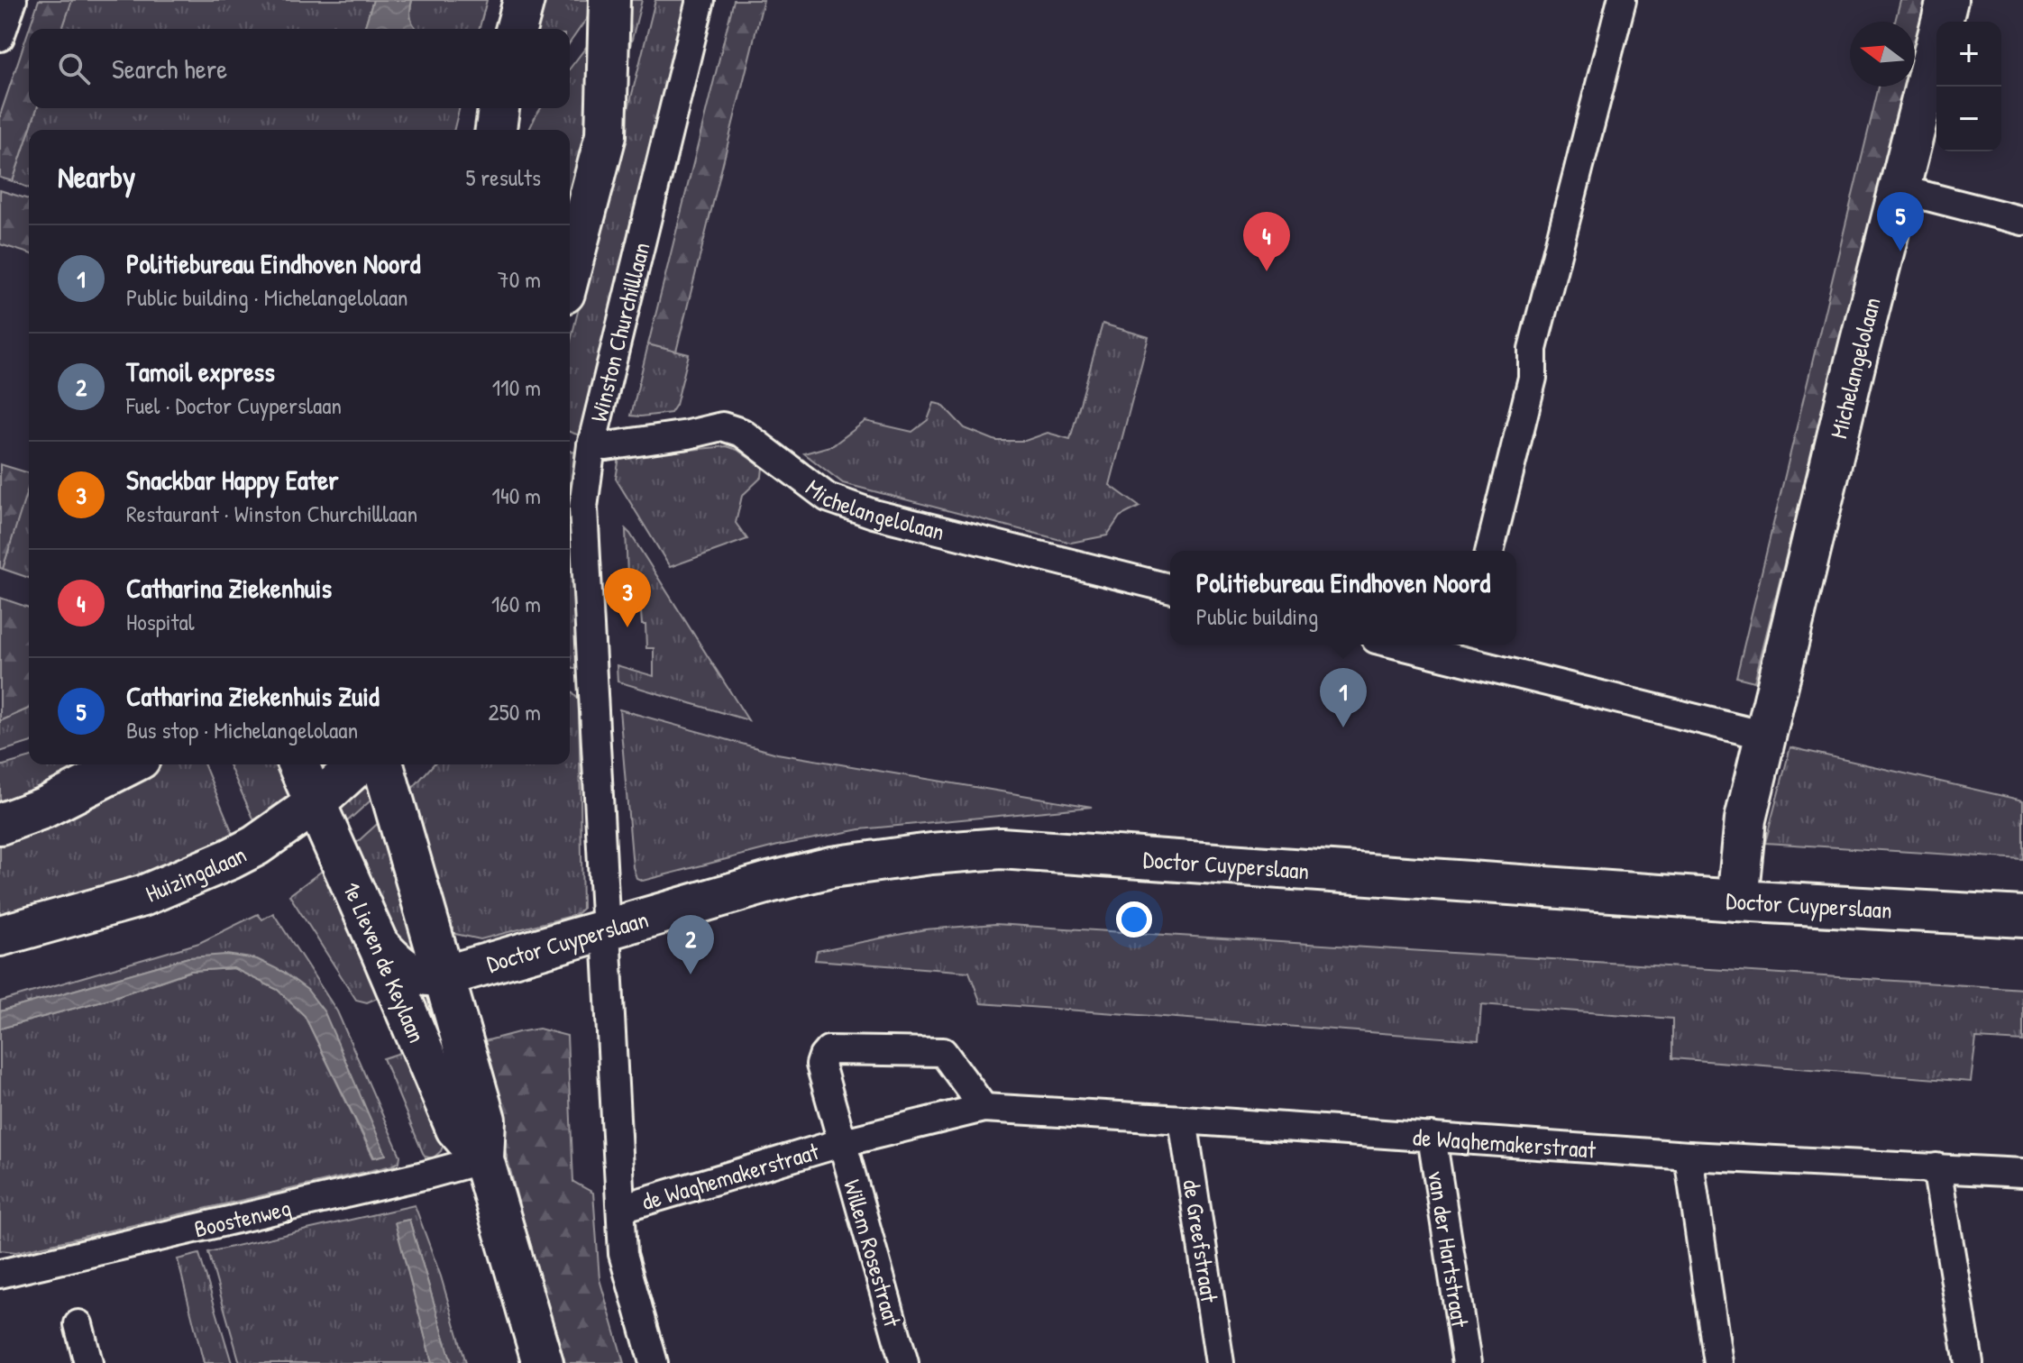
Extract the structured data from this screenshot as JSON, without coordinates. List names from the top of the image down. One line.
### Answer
{"streets":{"street":["Winston Churchilllaan","Michelangelolaan","Doctor Cuyperslaan","Huizingalaan","1e Lieven de Keylaan","de Waghemakerstraat","Boostenweg","de Greefstraat","van der Hartstraat","Willem Rosestraat"]},"crossings":[["Winston Churchilllaan","Michelangelolaan"],["Winston Churchilllaan","Doctor Cuyperslaan"],["Michelangelolaan","Doctor Cuyperslaan"],["Doctor Cuyperslaan","1e Lieven de Keylaan"],["Huizingalaan","1e Lieven de Keylaan"],["1e Lieven de Keylaan","Boostenweg"],["de Waghemakerstraat","de Greefstraat"],["de Waghemakerstraat","van der Hartstraat"],["de Waghemakerstraat","Willem Rosestraat"]],"north":"left","page":{"map_buttons":["+","−"],"search":"Search here","heading":["Nearby","5 results"],"pins":["5","4","3","1","2"],"list":[{"mark":"1","name":"Politiebureau Eindhoven Noord","note":"Public building · Michelangelolaan","value":"70 m"},{"mark":"2","name":"Tamoil express","note":"Fuel · Doctor Cuyperslaan","value":"110 m"},{"mark":"3","name":"Snackbar Happy Eater","note":"Restaurant · Winston Churchilllaan","value":"140 m"},{"mark":"4","name":"Catharina Ziekenhuis","note":"Hospital","value":"160 m"},{"mark":"5","name":"Catharina Ziekenhuis Zuid","note":"Bus stop · Michelangelolaan","value":"250 m"}],"popup":["Politiebureau Eindhoven Noord","Public building"]}}
